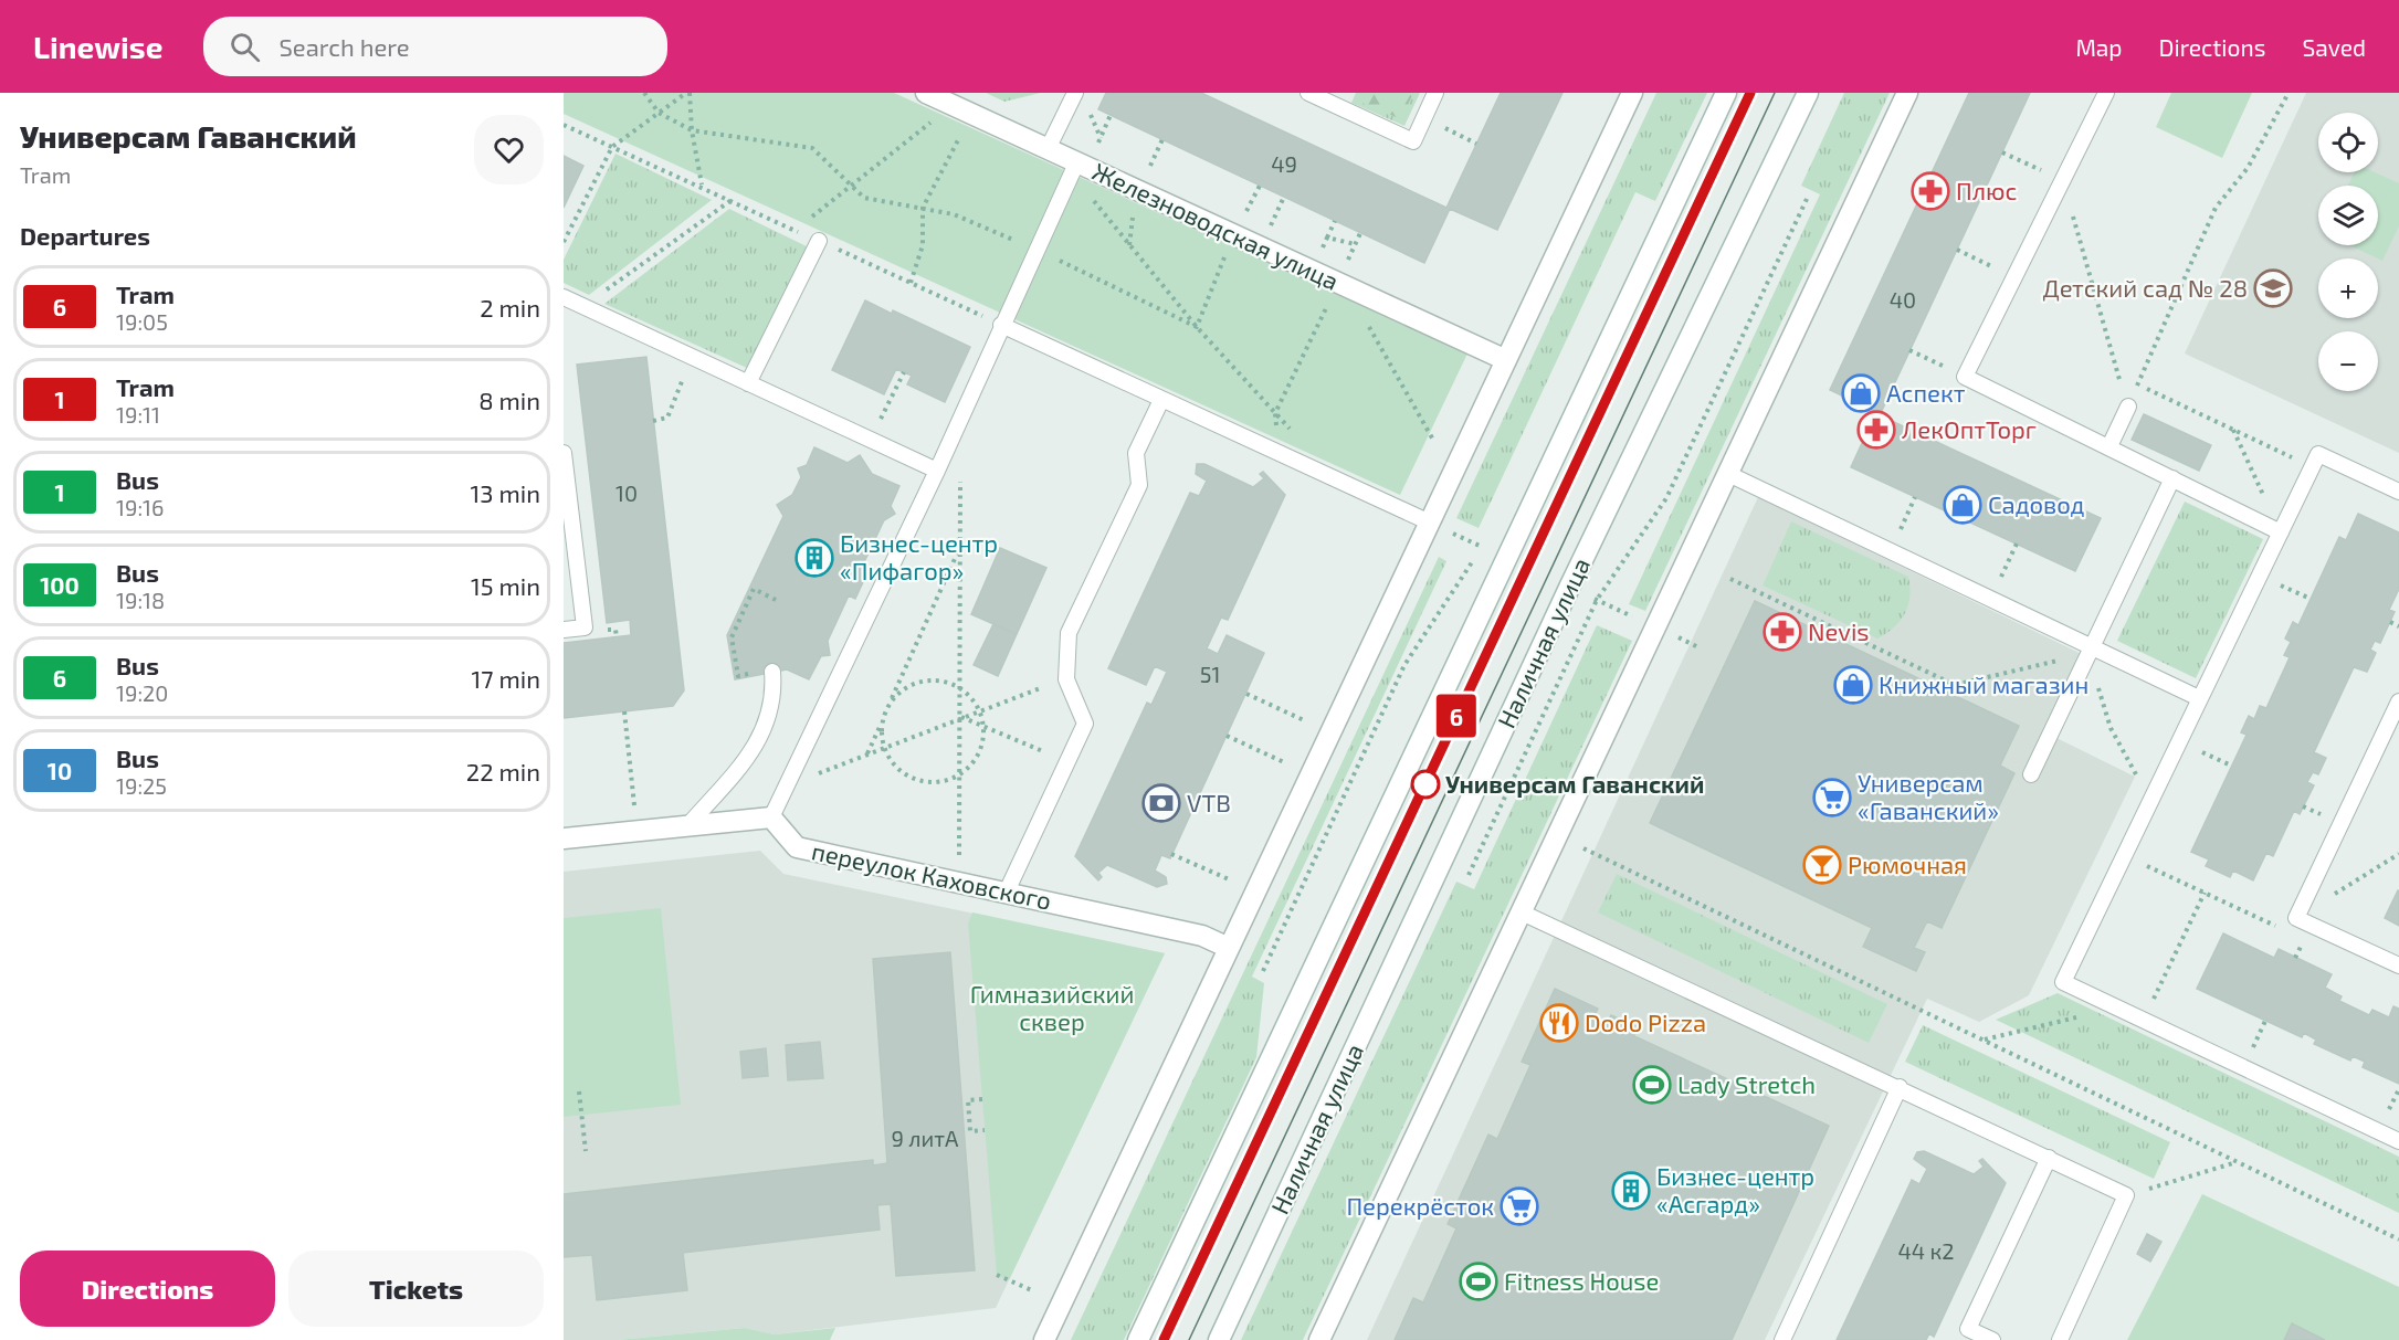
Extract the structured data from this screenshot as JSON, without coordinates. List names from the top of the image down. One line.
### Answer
{"streets":{"street":["Железноводская улица","Наличная улица","переулок Каховского"]},"parks":["Гимназийский сквер"],"places":{"pharmacy":["Плюс","ЛекОптТорг","Nevis"],"school or university":["Детский сад № 28"],"shop":["Аспект","Садовод","Книжный магазин"],"building":["Бизнес-центр «Пифагор»","Бизнес-центр «Асгард»"],"other":["Универсам Гаванский"],"supermarket":["Универсам «Гаванский»","Перекрёсток"],"bank":["VTB"],"bar":["Рюмочная"],"restaurant":["Dodo Pizza"],"sports":["Lady Stretch","Fitness House"]},"lines":["tram line 6"],"house_numbers":["49","40","10","51","9 литА","44 к2"],"page":{"header":"Linewise","search":"Search here","nav":["Map","Directions","Saved"],"heading":[["Универсам Гаванский","Tram"],"Departures"],"on_map":"6","map_buttons":["+","−"],"list":[{"mark":"6","name":"Tram","note":"19:05","value":"2 min"},{"mark":"1","name":"Tram","note":"19:11","value":"8 min"},{"mark":"1","name":"Bus","note":"19:16","value":"13 min"},{"mark":"100","name":"Bus","note":"19:18","value":"15 min"},{"mark":"6","name":"Bus","note":"19:20","value":"17 min"},{"mark":"10","name":"Bus","note":"19:25","value":"22 min"}],"buttons":["Directions","Tickets"]}}
